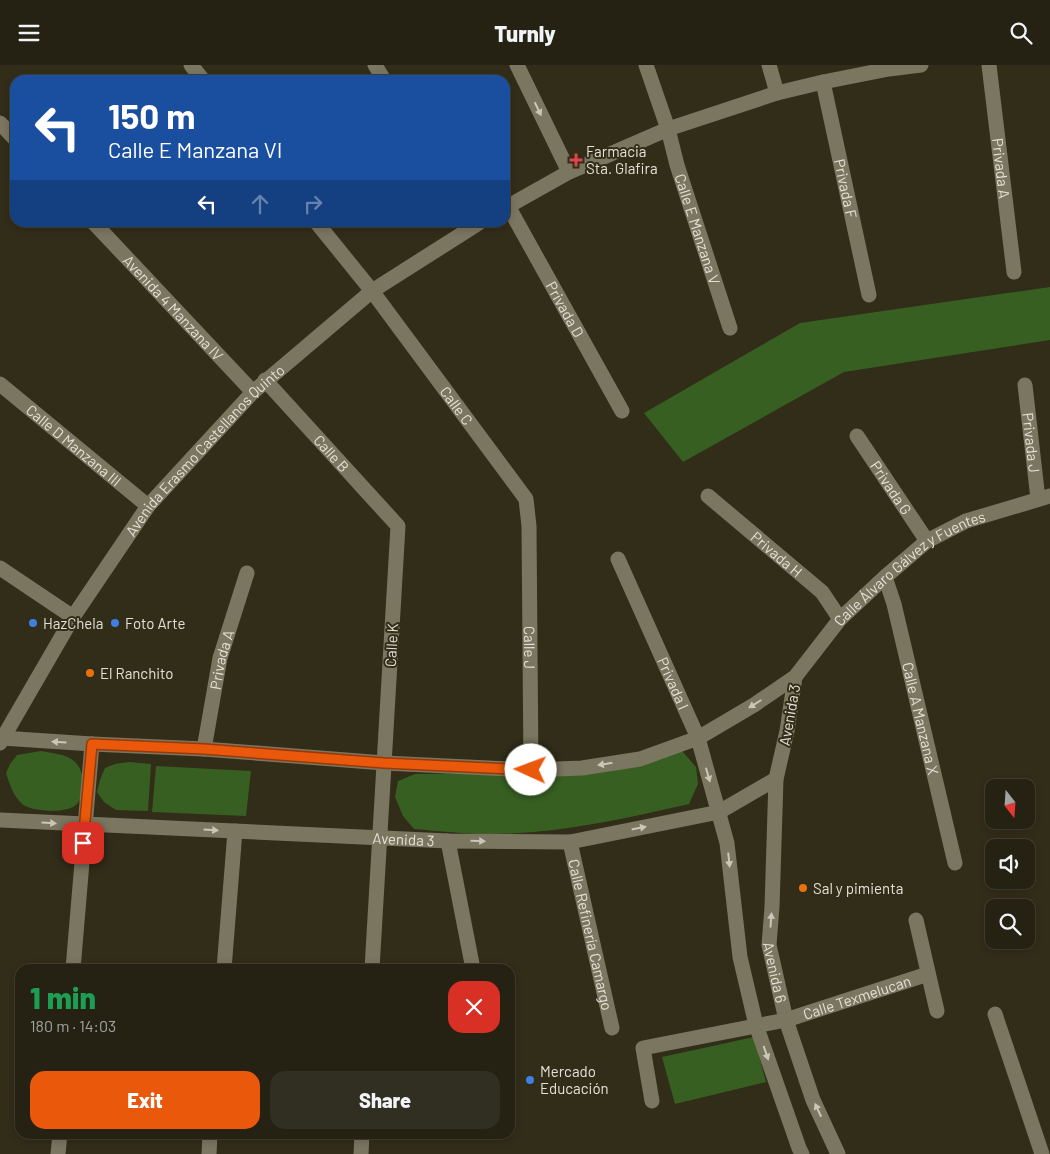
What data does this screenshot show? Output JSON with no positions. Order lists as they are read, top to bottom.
{
  "streets": {
    "street": [
      "Privada A",
      "Privada F",
      "Calle E Manzana V",
      "Avenida 4 Manzana IV",
      "Privada D",
      "Calle C",
      "Privada J",
      "Calle D Manzana III",
      "Avenida Erasmo Castellanos Quinto",
      "Calle B",
      "Privada G",
      "Privada H",
      "Calle Álvaro Gálvez y Fuentes",
      "Calle K",
      "Calle J",
      "Privada I",
      "Avenida 3",
      "Calle A Manzana X",
      "Calle Refinería Camargo",
      "Avenida 6",
      "Calle Texmelucan"
    ]
  },
  "crossings": [
    ["Privada A", "Avenida 3"],
    ["Avenida 4 Manzana IV", "Avenida Erasmo Castellanos Quinto"],
    ["Calle C", "Avenida Erasmo Castellanos Quinto"],
    ["Calle C", "Calle J"],
    ["Privada J", "Calle Álvaro Gálvez y Fuentes"],
    ["Calle D Manzana III", "Avenida Erasmo Castellanos Quinto"],
    ["Avenida Erasmo Castellanos Quinto", "Calle B"],
    ["Avenida Erasmo Castellanos Quinto", "Avenida 3"],
    ["Calle B", "Calle K"],
    ["Privada G", "Calle Álvaro Gálvez y Fuentes"],
    ["Privada H", "Calle Álvaro Gálvez y Fuentes"],
    ["Calle Álvaro Gálvez y Fuentes", "Avenida 3"],
    ["Calle Álvaro Gálvez y Fuentes", "Calle A Manzana X"],
    ["Calle K", "Avenida 3"],
    ["Calle J", "Avenida 3"],
    ["Privada I", "Avenida 3"],
    ["Privada I", "Avenida 6"],
    ["Avenida 3", "Calle Refinería Camargo"],
    ["Avenida 3", "Avenida 6"],
    ["Avenida 6", "Calle Texmelucan"]
  ],
  "places": {
    "health": ["Farmacia Sta. Glafira"],
    "other": [
      "HazChela",
      "Foto Arte",
      "El Ranchito",
      "Sal y pimienta",
      "Mercado Educación"
    ]
  },
  "north": "bottom",
  "page": {
    "header": "Turnly",
    "turn": ["150 m", "Calle E Manzana VI"],
    "heading": ["1 min", "180 m · 14:03"],
    "buttons": ["Exit", "Share"]
  }
}
